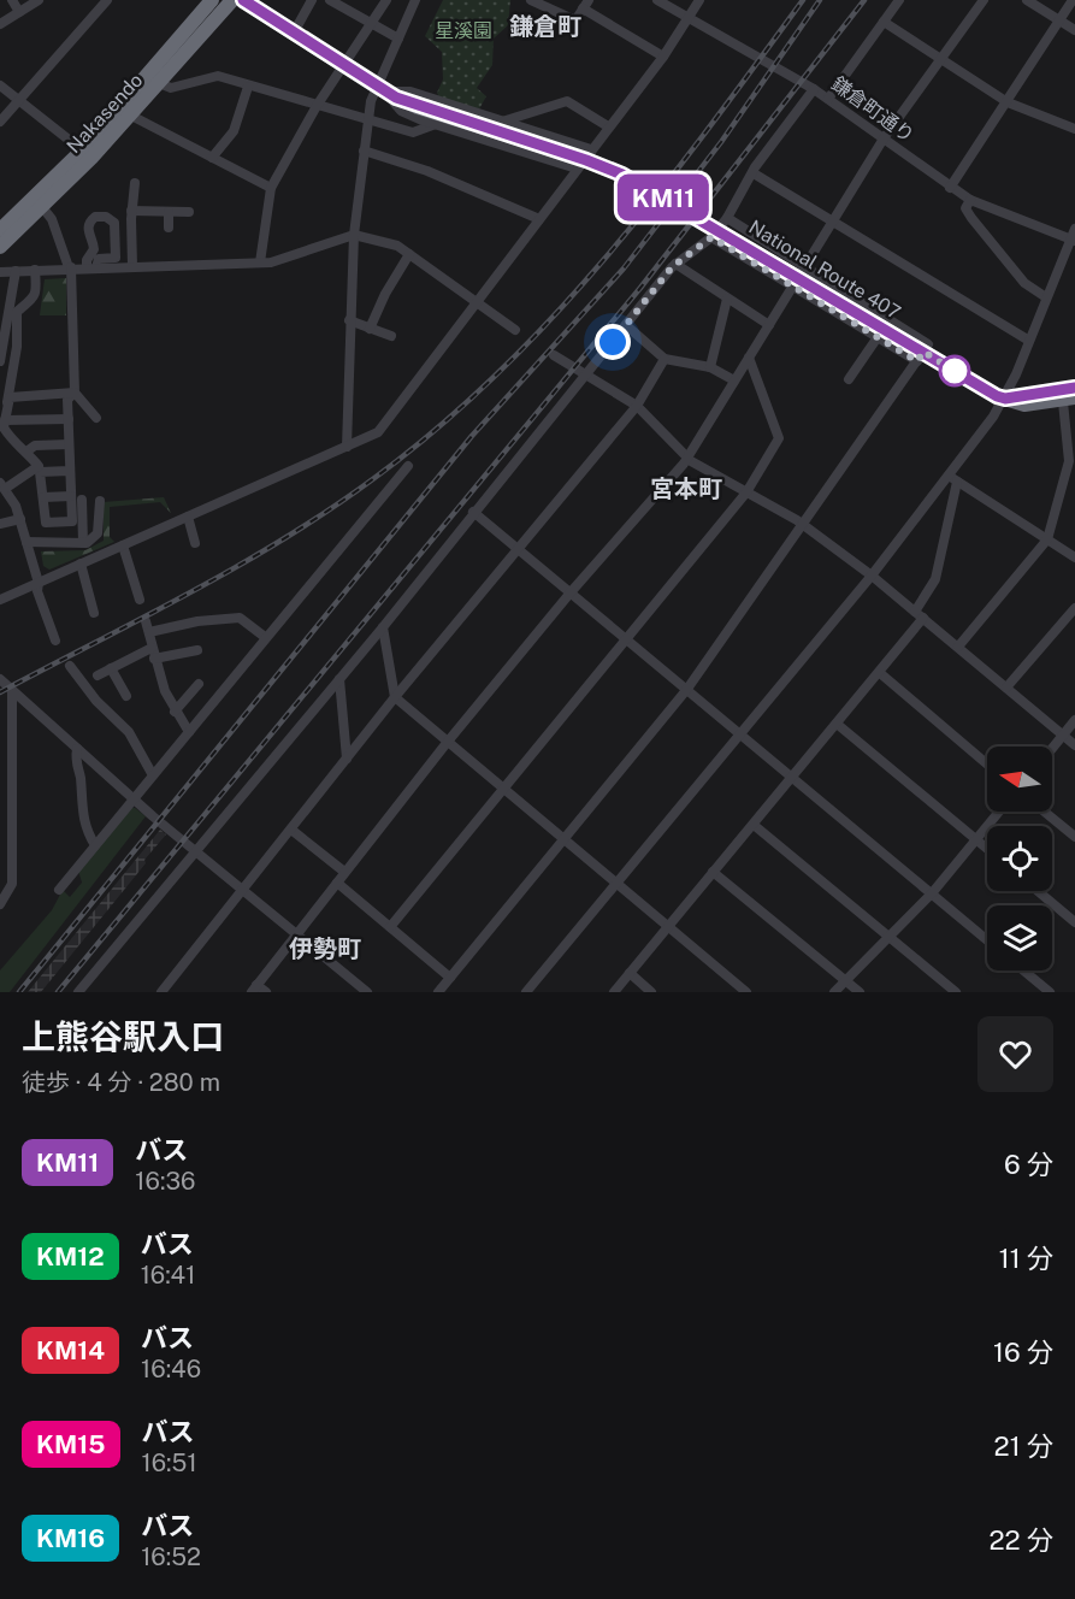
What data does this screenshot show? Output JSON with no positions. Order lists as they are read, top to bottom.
{
  "streets": {
    "highway": ["Nakasendo", "National Route 407"],
    "street": ["鎌倉町通り"]
  },
  "districts": ["鎌倉町", "宮本町", "伊勢町"],
  "parks": ["星溪園"],
  "lines": ["bus line KM11"],
  "north": "left",
  "page": {
    "on_map": "KM11",
    "heading": ["上熊谷駅入口", "徒歩 · 4 分 · 280 m"],
    "list": [
      {
        "mark": "KM11",
        "name": "バス",
        "note": "16:36",
        "value": "6 分"
      },
      {
        "mark": "KM12",
        "name": "バス",
        "note": "16:41",
        "value": "11 分"
      },
      {
        "mark": "KM14",
        "name": "バス",
        "note": "16:46",
        "value": "16 分"
      },
      {
        "mark": "KM15",
        "name": "バス",
        "note": "16:51",
        "value": "21 分"
      },
      {
        "mark": "KM16",
        "name": "バス",
        "note": "16:52",
        "value": "22 分"
      }
    ]
  }
}
